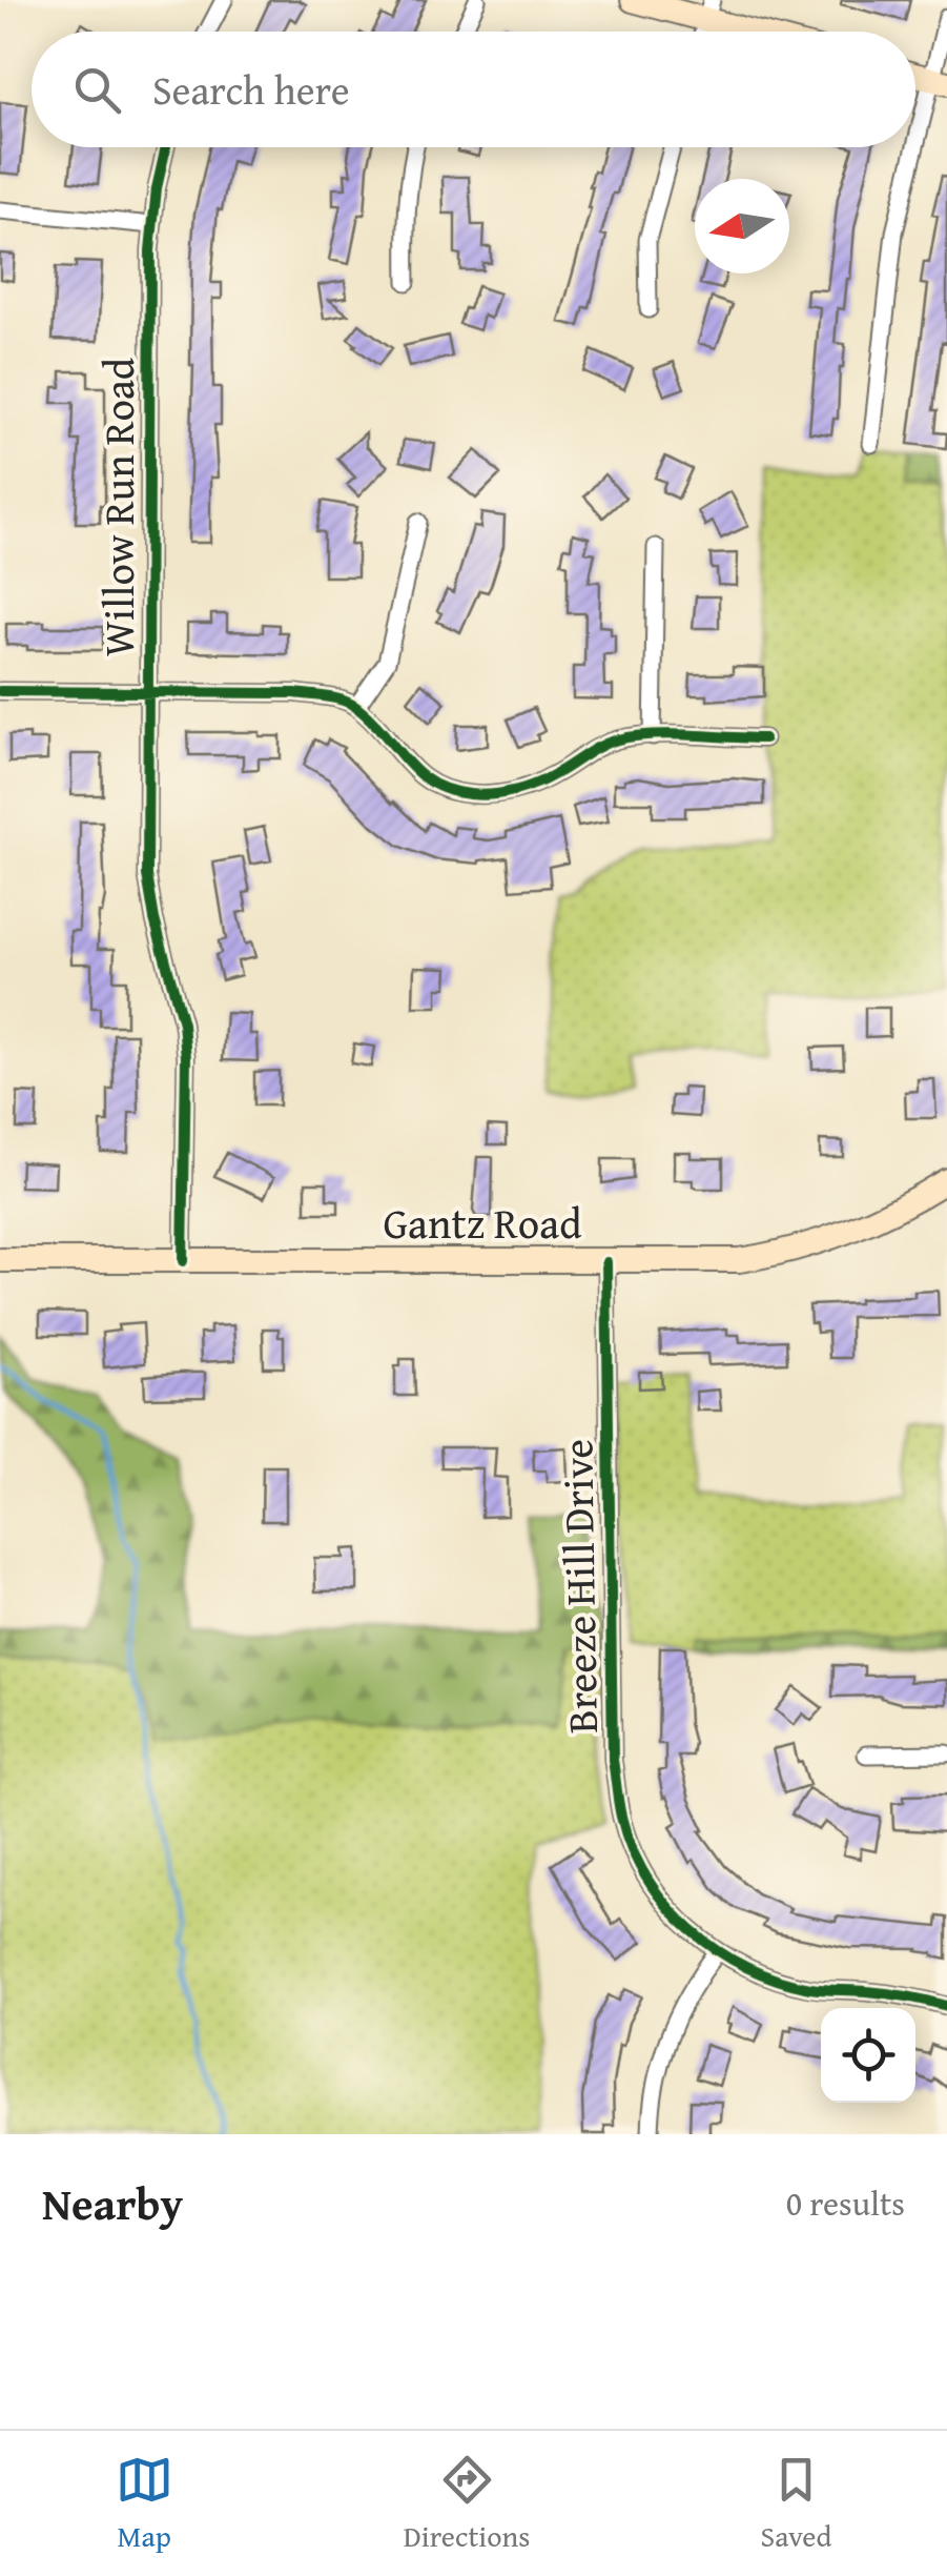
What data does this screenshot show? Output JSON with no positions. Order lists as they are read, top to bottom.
{
  "streets": {
    "main road": ["Gantz Road"],
    "street": ["Willow Run Road", "Breeze Hill Drive"]
  },
  "crossings": [
    ["Willow Run Road", "Gantz Road"],
    ["Gantz Road", "Breeze Hill Drive"]
  ],
  "north": "left",
  "page": {
    "search": "Search here",
    "heading": ["Nearby", "0 results"],
    "nav": ["Map", "Directions", "Saved"]
  }
}
